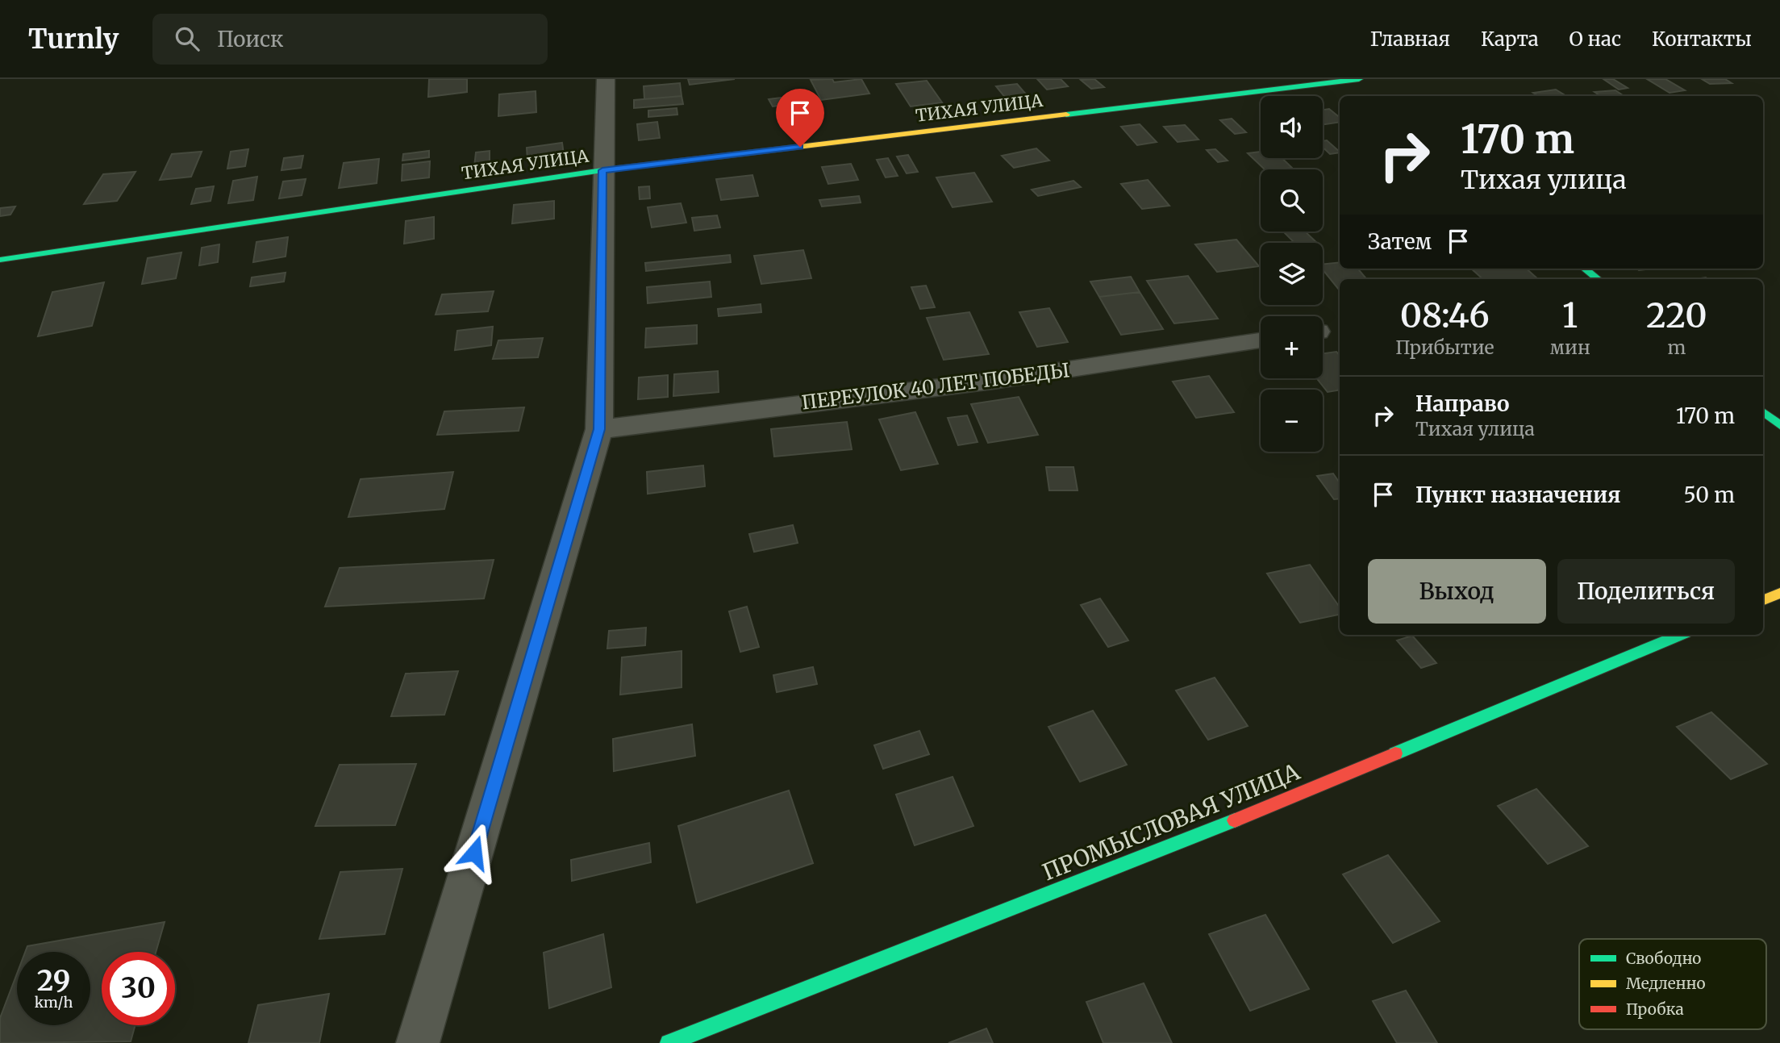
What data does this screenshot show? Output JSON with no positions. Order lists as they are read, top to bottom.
{
  "streets": {
    "street": ["ТИХАЯ УЛИЦА", "ПЕРЕУЛОК 40 ЛЕТ ПОБЕДЫ", "ПРОМЫСЛОВАЯ УЛИЦА"]
  },
  "legend": ["Свободно", "Медленно", "Пробка"],
  "page": {
    "header": "Turnly",
    "search": "Поиск",
    "nav": [
      "Главная",
      "Карта",
      "О нас",
      "Контакты"
    ],
    "map_buttons": ["+", "−"],
    "turn": ["170 m", "Тихая улица"],
    "then": "Затем",
    "eta": [
      "08:46",
      "Прибытие",
      "1",
      "мин",
      "220",
      "m"
    ],
    "list": [
      {
        "name": "Направо",
        "note": "Тихая улица",
        "value": "170 m"
      },
      {
        "name": "Пункт назначения",
        "value": "50 m"
      }
    ],
    "buttons": ["Выход", "Поделиться"],
    "speed": "29 km/h",
    "limit": "30"
  }
}
